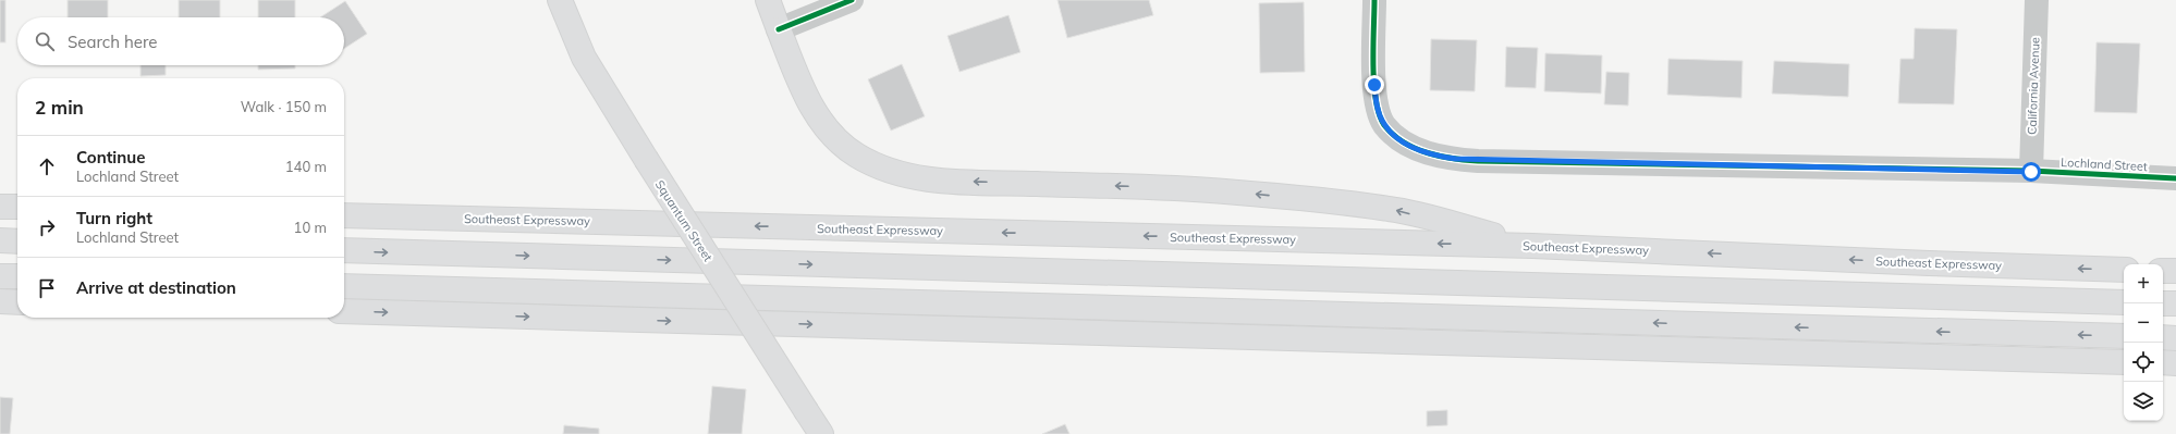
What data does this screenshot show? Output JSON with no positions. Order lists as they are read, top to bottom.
{
  "streets": {
    "main road": ["Southeast Expressway", "Squantum Street"],
    "street": ["California Avenue", "Lochland Street"]
  },
  "crossings": [
    ["California Avenue", "Lochland Street"]
  ],
  "page": {
    "search": "Search here",
    "heading": ["2 min", "Walk · 150 m"],
    "list": [
      ["Continue", "Lochland Street", "140 m"],
      ["Turn right", "Lochland Street", "10 m"],
      "Arrive at destination"
    ],
    "map_buttons": ["+", "−"]
  }
}
